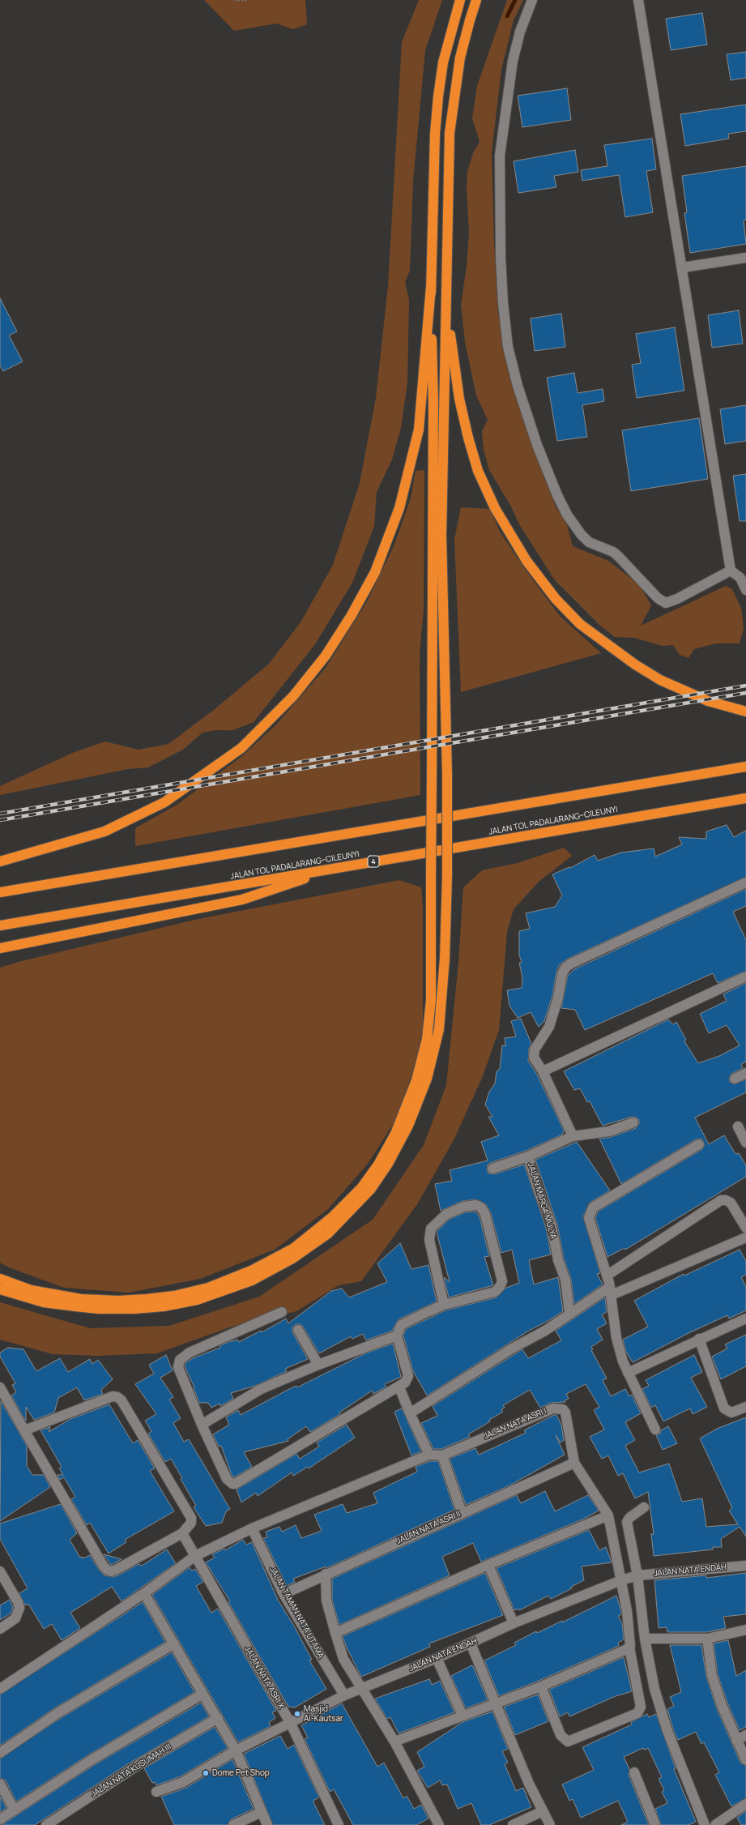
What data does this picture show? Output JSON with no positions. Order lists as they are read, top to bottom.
{
  "streets": {
    "highway": ["JALAN TOL PADALARANG–CILEUNYI", "4"],
    "street": [
      "JALAN MARGA MULYA",
      "JALAN NATA ASRI I",
      "JALAN NATA ASRI II",
      "JALAN NATA ENDAH",
      "JALAN TAMAN NATA UTAMA",
      "JALAN NATA ASRI X",
      "JALAN NATA KUSUMAH III"
    ]
  },
  "crossings": [
    ["JALAN NATA ASRI I", "JALAN NATA ASRI II"],
    ["JALAN NATA ASRI I", "JALAN NATA ENDAH"],
    ["JALAN NATA ASRI II", "JALAN TAMAN NATA UTAMA"],
    ["JALAN NATA ENDAH", "JALAN TAMAN NATA UTAMA"],
    ["JALAN NATA ENDAH", "JALAN NATA ASRI X"]
  ],
  "places": ["Masjid Al-Kautsar", "Dome Pet Shop"]
}
